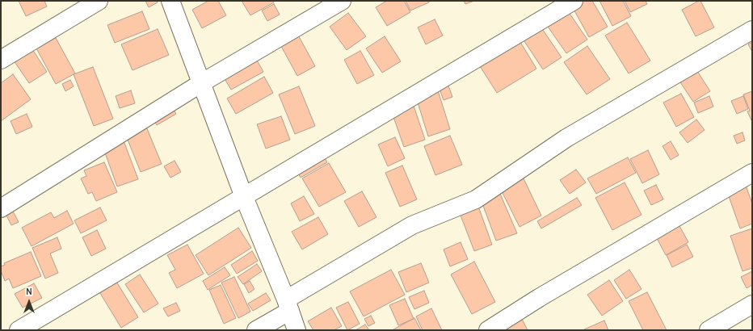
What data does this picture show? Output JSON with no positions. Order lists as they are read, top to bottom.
{
  "north": "top"
}
